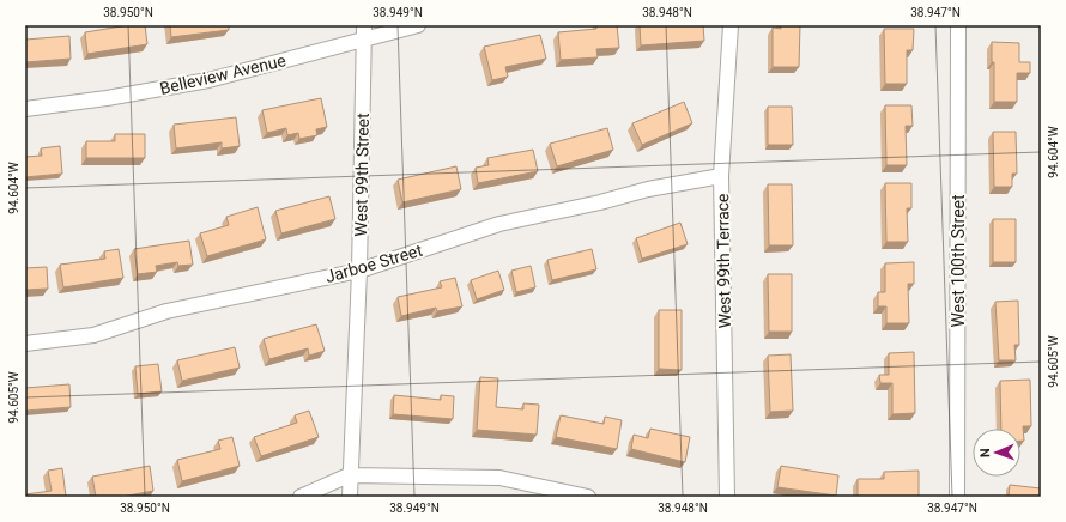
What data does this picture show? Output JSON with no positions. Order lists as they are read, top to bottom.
{
  "streets": {
    "street": [
      "Belleview Avenue",
      "West 99th Street",
      "West 99th Terrace",
      "West 100th Street",
      "Jarboe Street"
    ]
  },
  "crossings": [
    ["Belleview Avenue", "West 99th Street"],
    ["West 99th Street", "Jarboe Street"],
    ["West 99th Terrace", "Jarboe Street"]
  ],
  "north": "left",
  "coordinates": [
    "38.950°N",
    "38.949°N",
    "38.948°N",
    "38.947°N",
    "94.604°W",
    "94.605°W"
  ]
}
